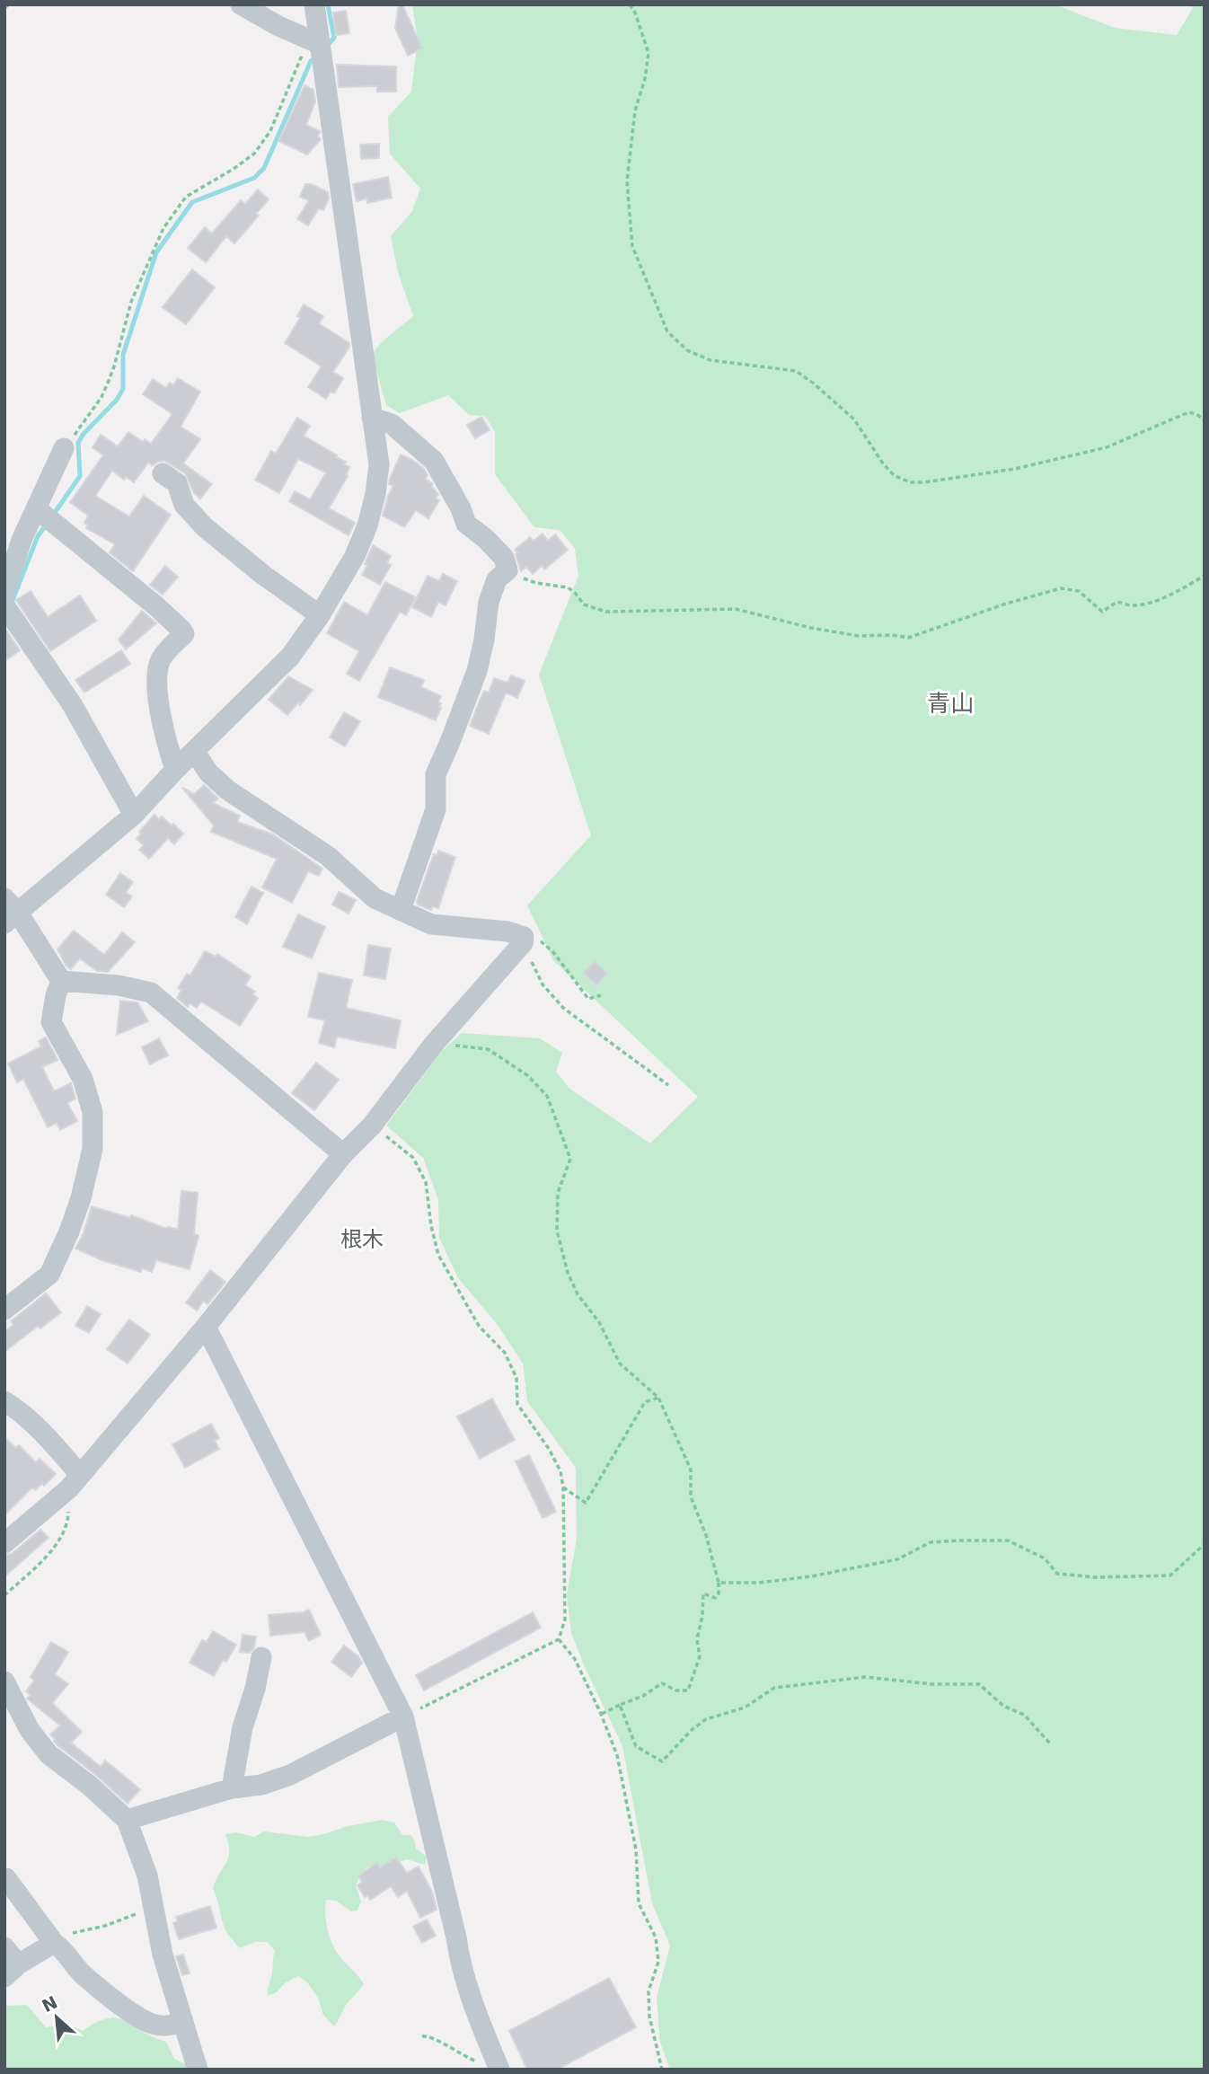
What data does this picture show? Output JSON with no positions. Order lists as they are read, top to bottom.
{
  "districts": ["青山", "根木"],
  "north": "top left"
}
